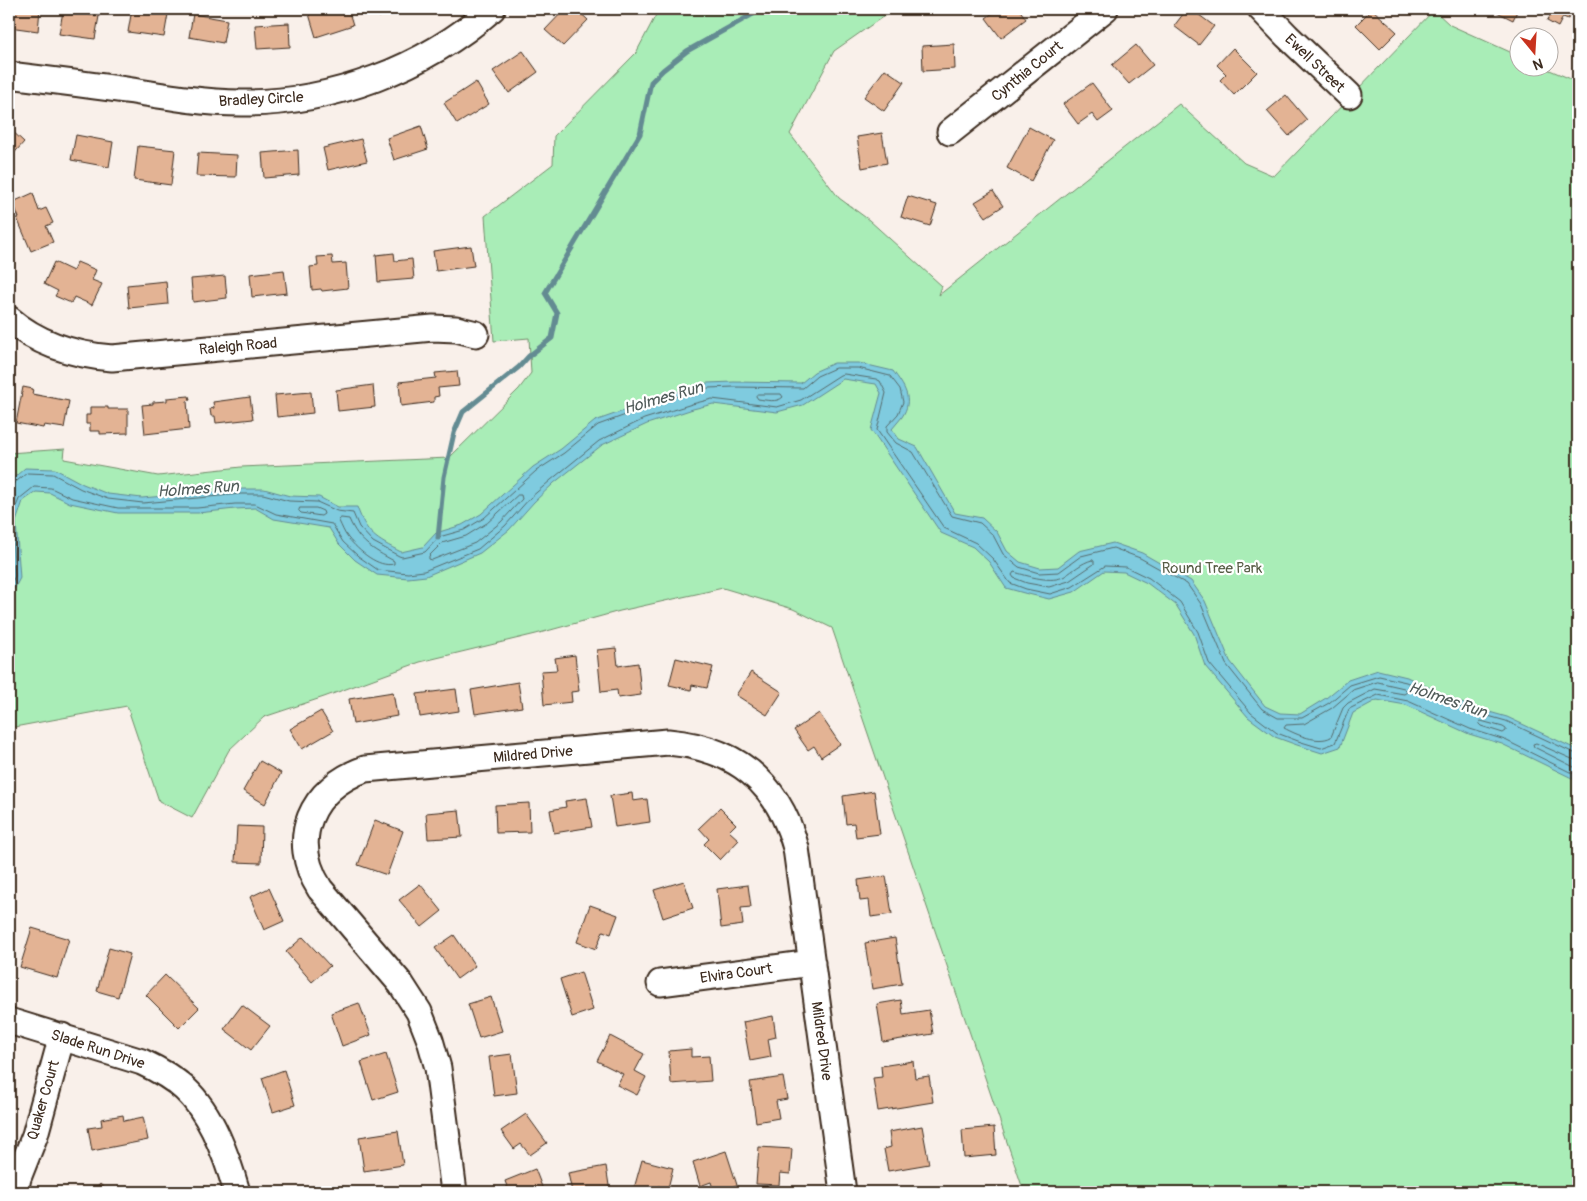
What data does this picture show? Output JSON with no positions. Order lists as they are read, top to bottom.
{
  "streets": {
    "street": [
      "Ewell Street",
      "Cynthia Court",
      "Bradley Circle",
      "Raleigh Road",
      "Mildred Drive",
      "Elvira Court",
      "Slade Run Drive",
      "Quaker Court"
    ]
  },
  "crossings": [
    ["Mildred Drive", "Elvira Court"],
    ["Slade Run Drive", "Quaker Court"]
  ],
  "water": ["Holmes Run"],
  "parks": ["Round Tree Park"],
  "north": "bottom"
}
